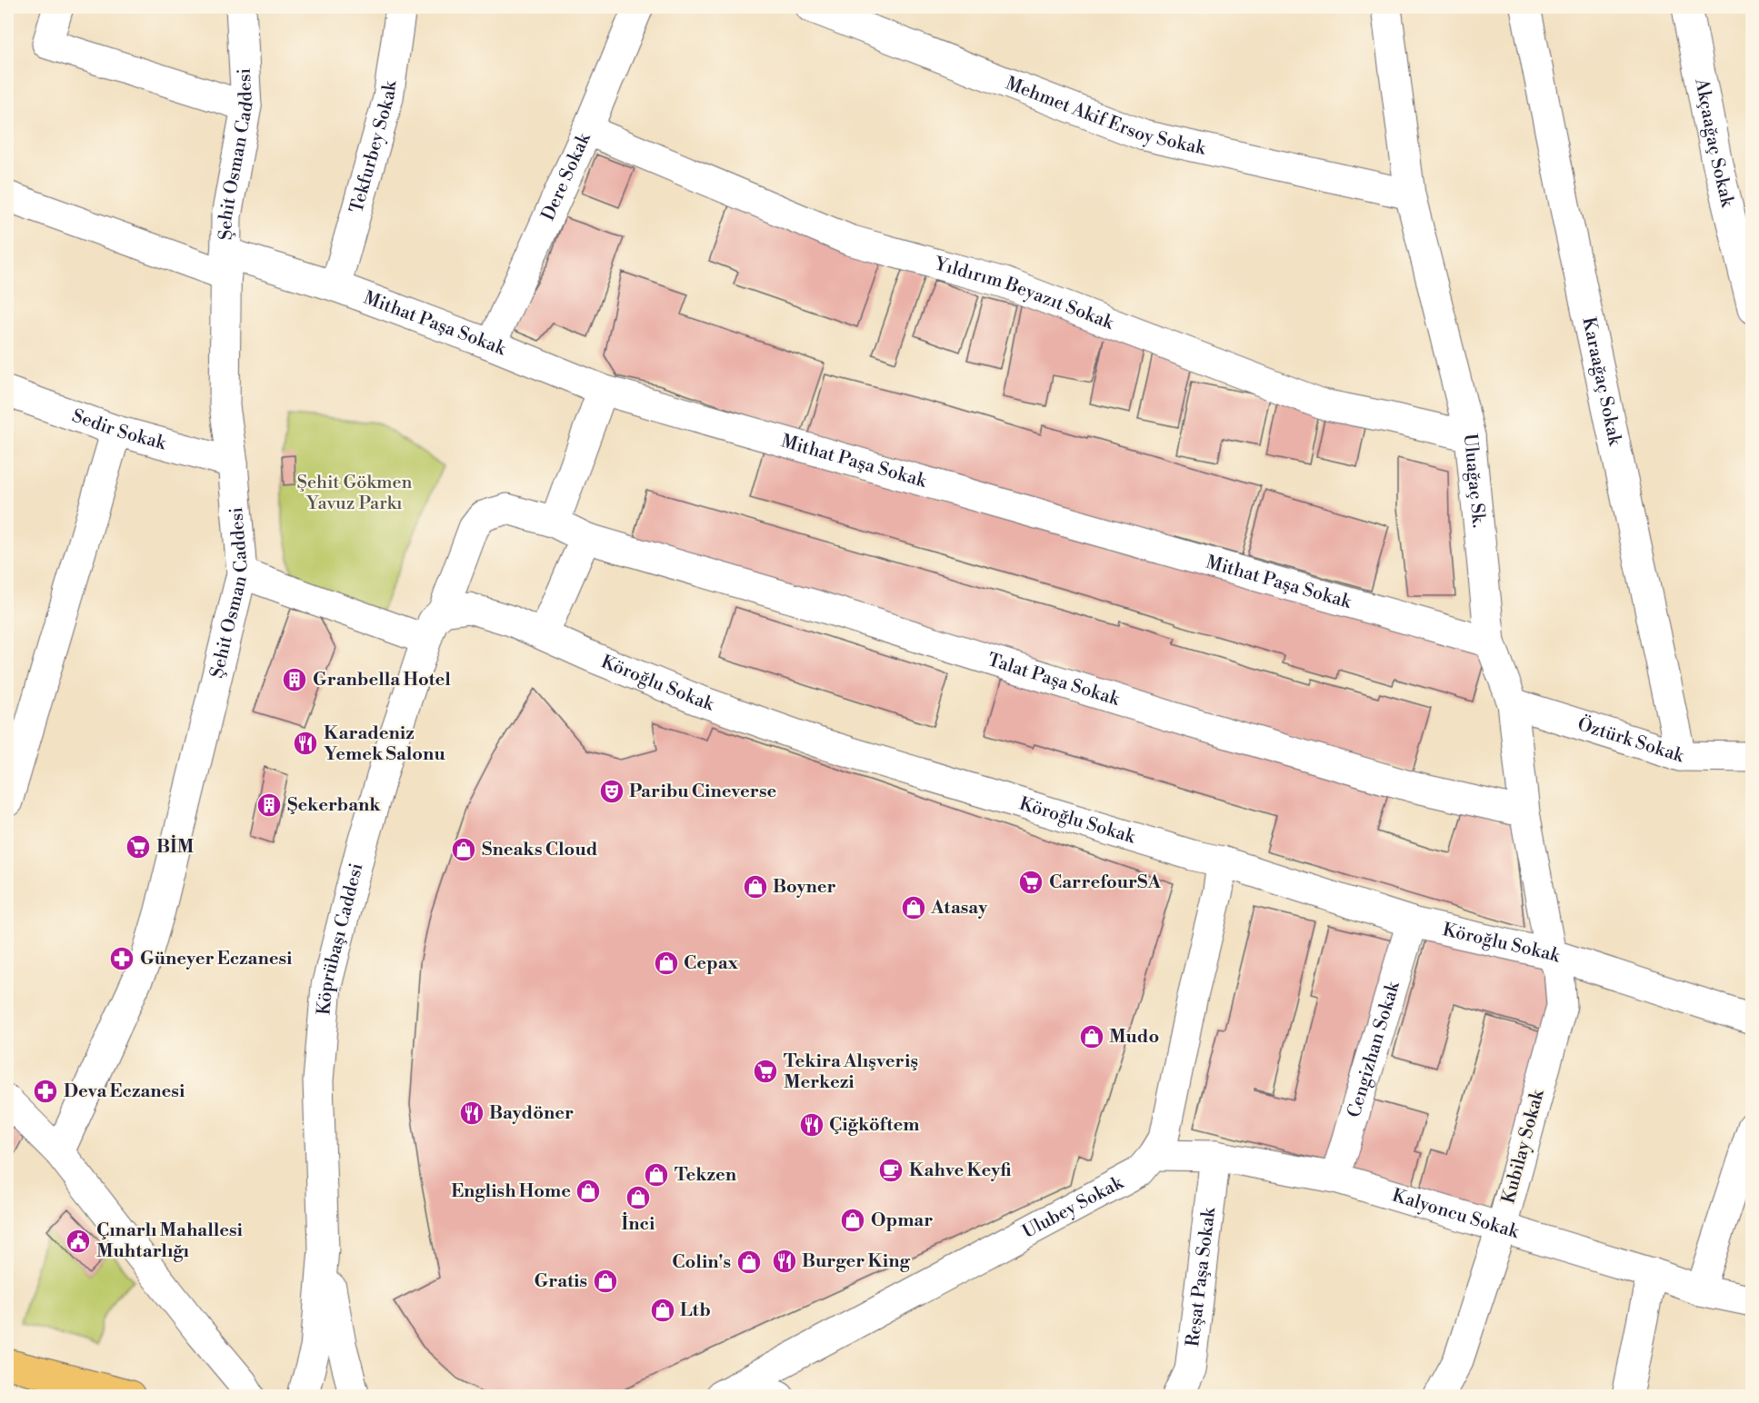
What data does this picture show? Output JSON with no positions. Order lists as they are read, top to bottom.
{
  "streets": {
    "street": [
      "Mehmet Akif Ersoy Sokak",
      "Akçaağaç Sokak",
      "Tekfurbey Sokak",
      "Şehit Osman Caddesi",
      "Dere Sokak",
      "Yıldırım Beyazıt Sokak",
      "Mithat Paşa Sokak",
      "Karaağaç Sokak",
      "Sedir Sokak",
      "Uluağaç Sk.",
      "Talat Paşa Sokak",
      "Köroğlu Sokak",
      "Öztürk Sokak",
      "Köprübaşı Caddesi",
      "Cengizhan Sokak",
      "Kubilay Sokak",
      "Ulubey Sokak",
      "Kalyoncu Sokak",
      "Reşat Paşa Sokak"
    ]
  },
  "crossings": [
    ["Mehmet Akif Ersoy Sokak", "Uluağaç Sk."],
    ["Tekfurbey Sokak", "Mithat Paşa Sokak"],
    ["Şehit Osman Caddesi", "Mithat Paşa Sokak"],
    ["Şehit Osman Caddesi", "Sedir Sokak"],
    ["Dere Sokak", "Yıldırım Beyazıt Sokak"],
    ["Dere Sokak", "Mithat Paşa Sokak"],
    ["Yıldırım Beyazıt Sokak", "Uluağaç Sk."],
    ["Mithat Paşa Sokak", "Uluağaç Sk."],
    ["Karaağaç Sokak", "Öztürk Sokak"],
    ["Uluağaç Sk.", "Talat Paşa Sokak"],
    ["Uluağaç Sk.", "Köroğlu Sokak"],
    ["Uluağaç Sk.", "Öztürk Sokak"],
    ["Uluağaç Sk.", "Kubilay Sokak"],
    ["Talat Paşa Sokak", "Köroğlu Sokak"],
    ["Köroğlu Sokak", "Cengizhan Sokak"],
    ["Köroğlu Sokak", "Kubilay Sokak"],
    ["Köroğlu Sokak", "Ulubey Sokak"],
    ["Cengizhan Sokak", "Kalyoncu Sokak"],
    ["Kubilay Sokak", "Kalyoncu Sokak"],
    ["Ulubey Sokak", "Kalyoncu Sokak"],
    ["Kalyoncu Sokak", "Reşat Paşa Sokak"]
  ],
  "parks": ["Şehit Gökmen Yavuz Parkı"],
  "places": {
    "building": ["Granbella Hotel", "Şekerbank"],
    "restaurant": [
      "Karadeniz Yemek Salonu",
      "Baydöner",
      "Çiğköftem",
      "Burger King"
    ],
    "theatre": ["Paribu Cineverse"],
    "supermarket": ["BİM", "CarrefourSA", "Tekira Alışveriş Merkezi"],
    "shop": [
      "Sneaks Cloud",
      "Boyner",
      "Atasay",
      "Cepax",
      "Mudo",
      "Tekzen",
      "English Home",
      "İnci",
      "Opmar",
      "Colin's",
      "Gratis",
      "Ltb"
    ],
    "pharmacy": ["Güneyer Eczanesi", "Deva Eczanesi"],
    "cafe": ["Kahve Keyfi"],
    "public building": ["Çınarlı Mahallesi Muhtarlığı"]
  }
}
